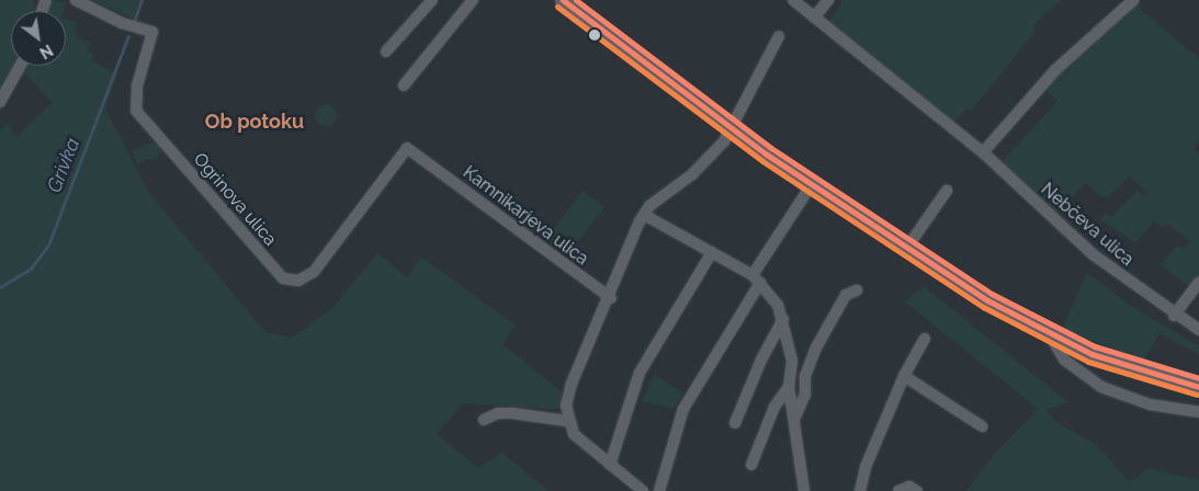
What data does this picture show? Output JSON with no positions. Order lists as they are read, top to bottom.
{
  "streets": {
    "street": ["Ogrinova ulica", "Kamnikarjeva ulica", "Nebčeva ulica"]
  },
  "crossings": [
    ["Ogrinova ulica", "Kamnikarjeva ulica"]
  ],
  "districts": ["Ob potoku"],
  "water": ["Grivka"],
  "north": "bottom right"
}
